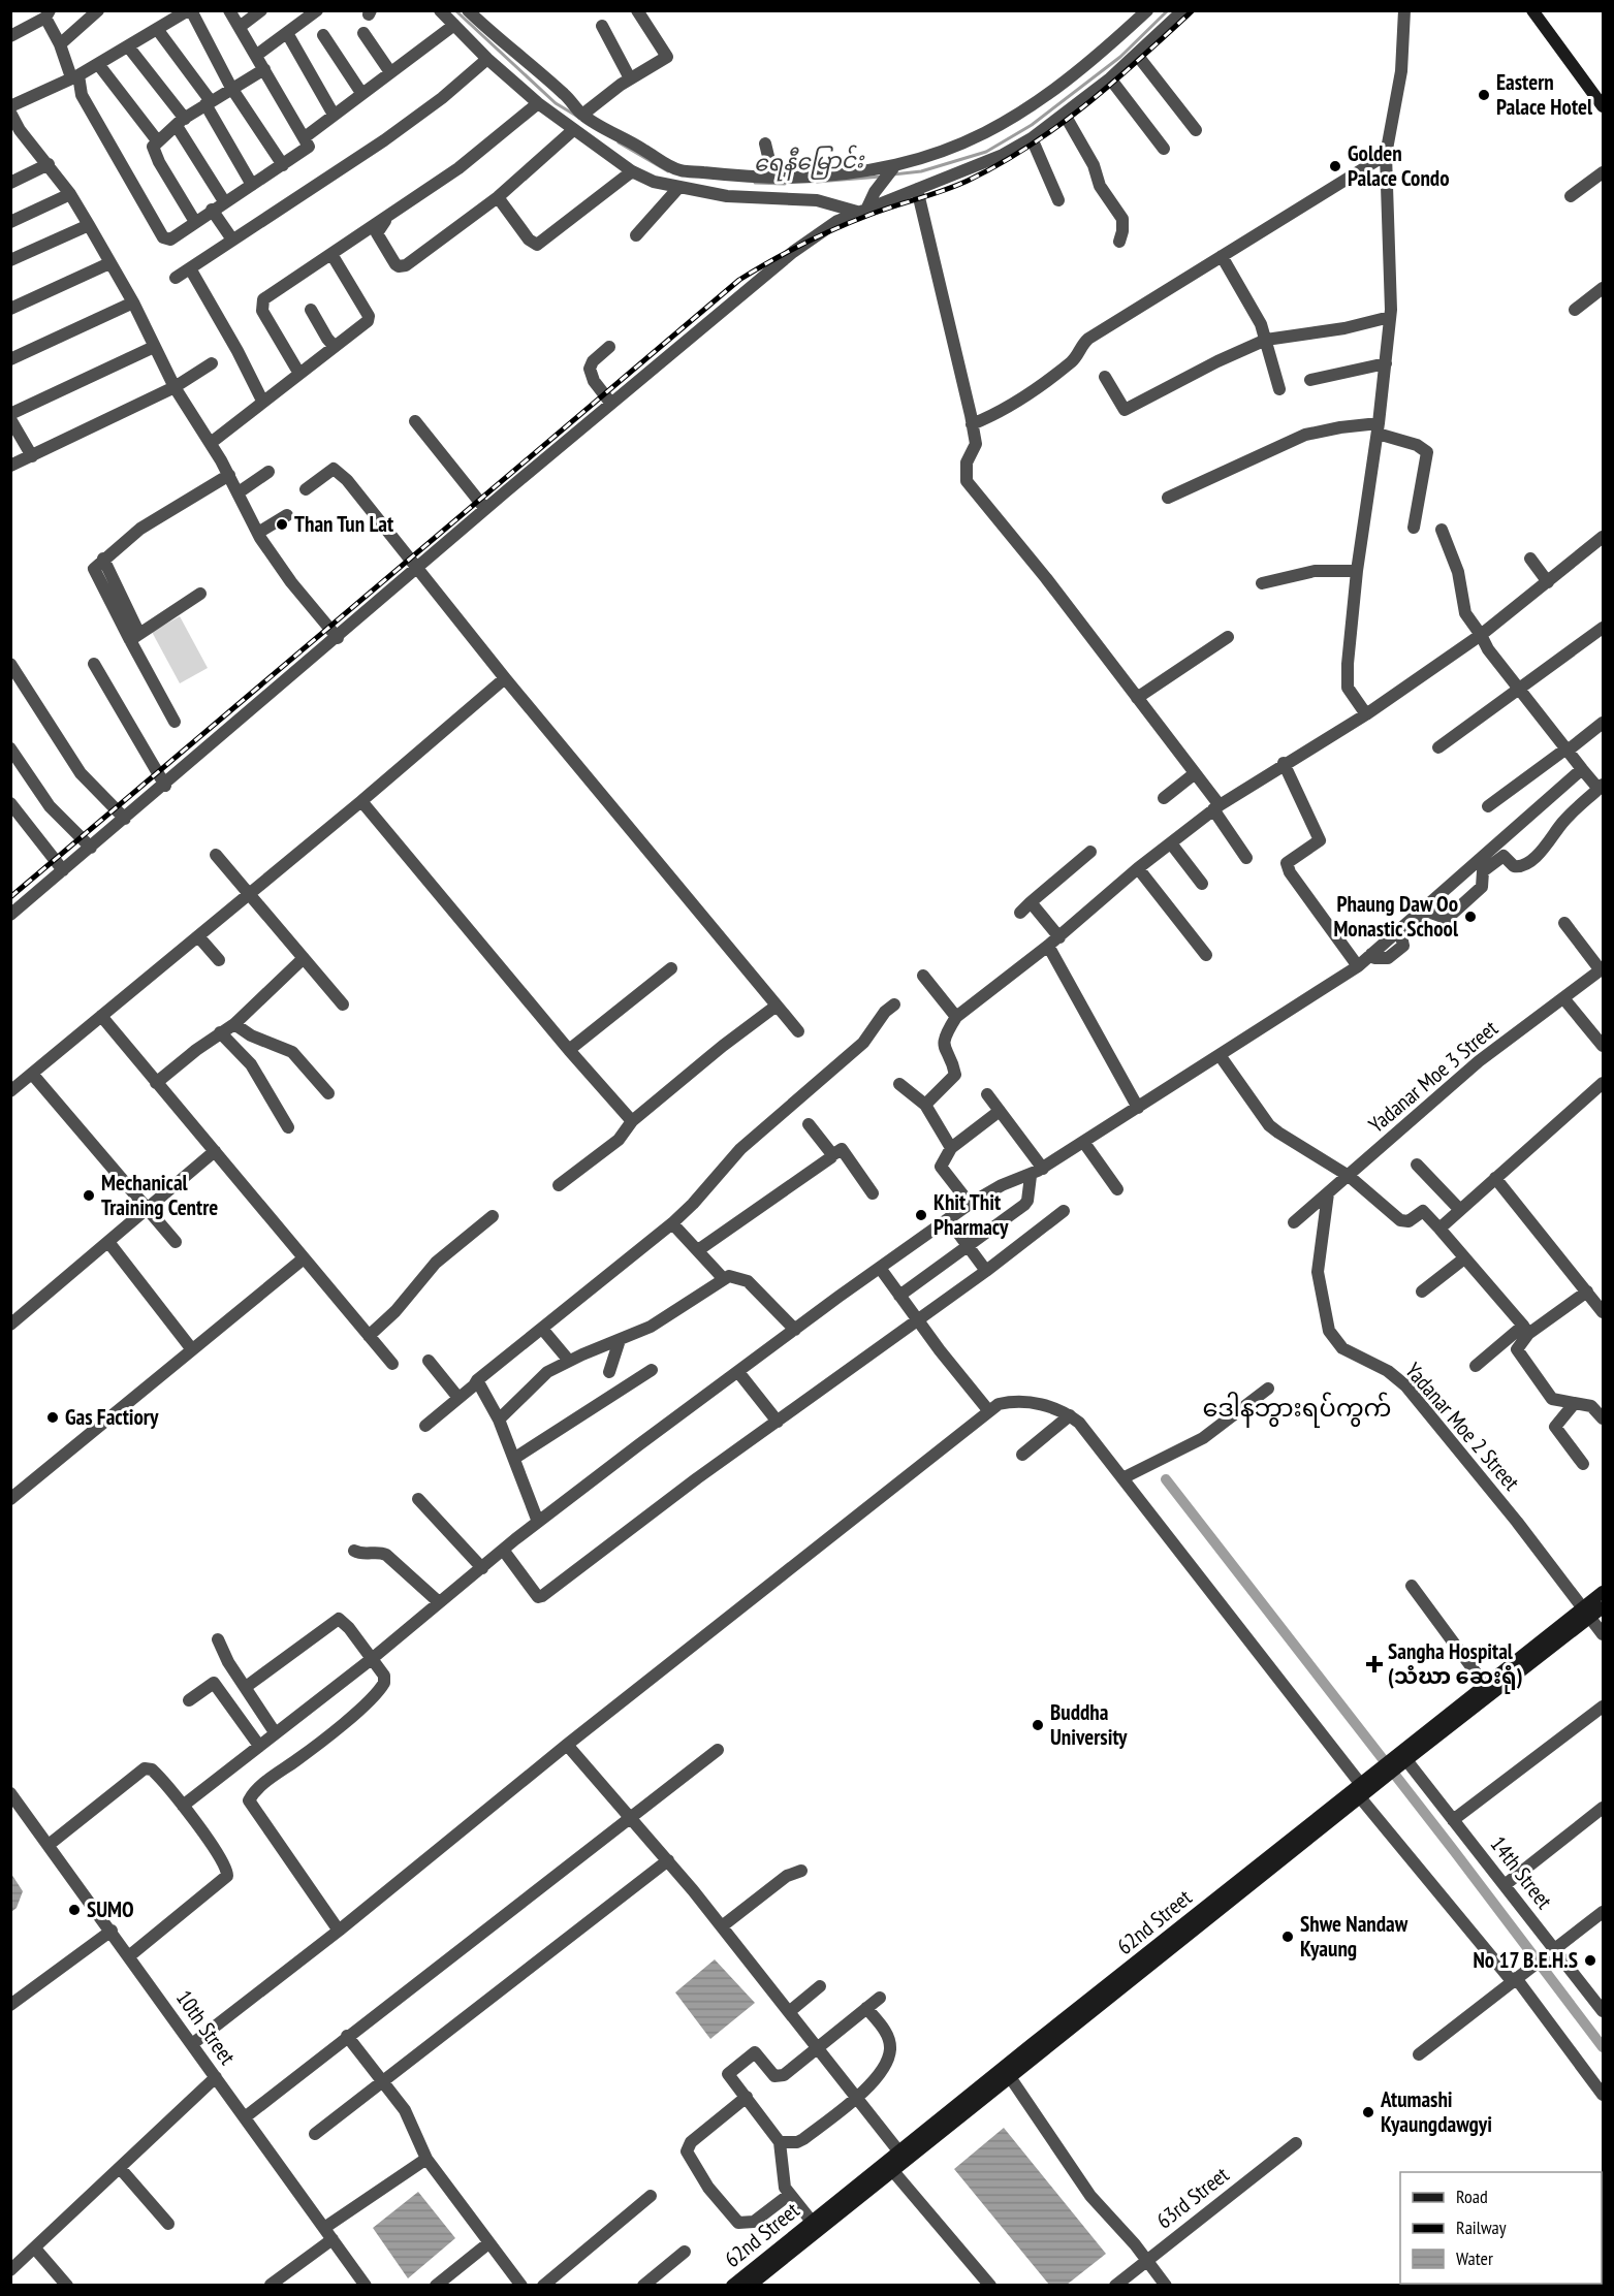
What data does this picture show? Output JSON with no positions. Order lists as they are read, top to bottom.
{
  "streets": {
    "main road": ["62nd Street"],
    "street": [
      "Yadanar Moe 3 Street",
      "Yadanar Moe 2 Street",
      "14th Street",
      "10th Street",
      "63rd Street"
    ]
  },
  "crossings": [
    ["Yadanar Moe 3 Street", "Yadanar Moe 2 Street"],
    ["Yadanar Moe 2 Street", "62nd Street"],
    ["14th Street", "62nd Street"]
  ],
  "districts": ["ဒေါနဘွားရပ်ကွက်"],
  "water": ["ရေနီမြောင်း"],
  "places": {
    "other": [
      "Eastern Palace Hotel",
      "Golden Palace Condo",
      "Than Tun Lat",
      "Phaung Daw Oo Monastic School",
      "Mechanical Training Centre",
      "Khit Thit Pharmacy",
      "Gas Factiory",
      "Buddha University",
      "SUMO",
      "Shwe Nandaw Kyaung",
      "No 17 B.E.H.S",
      "Atumashi Kyaungdawgyi"
    ],
    "health": ["Sangha Hospital (သံဃာ ဆေးရုံ)"]
  },
  "legend": ["Road", "Railway", "Water"]
}
